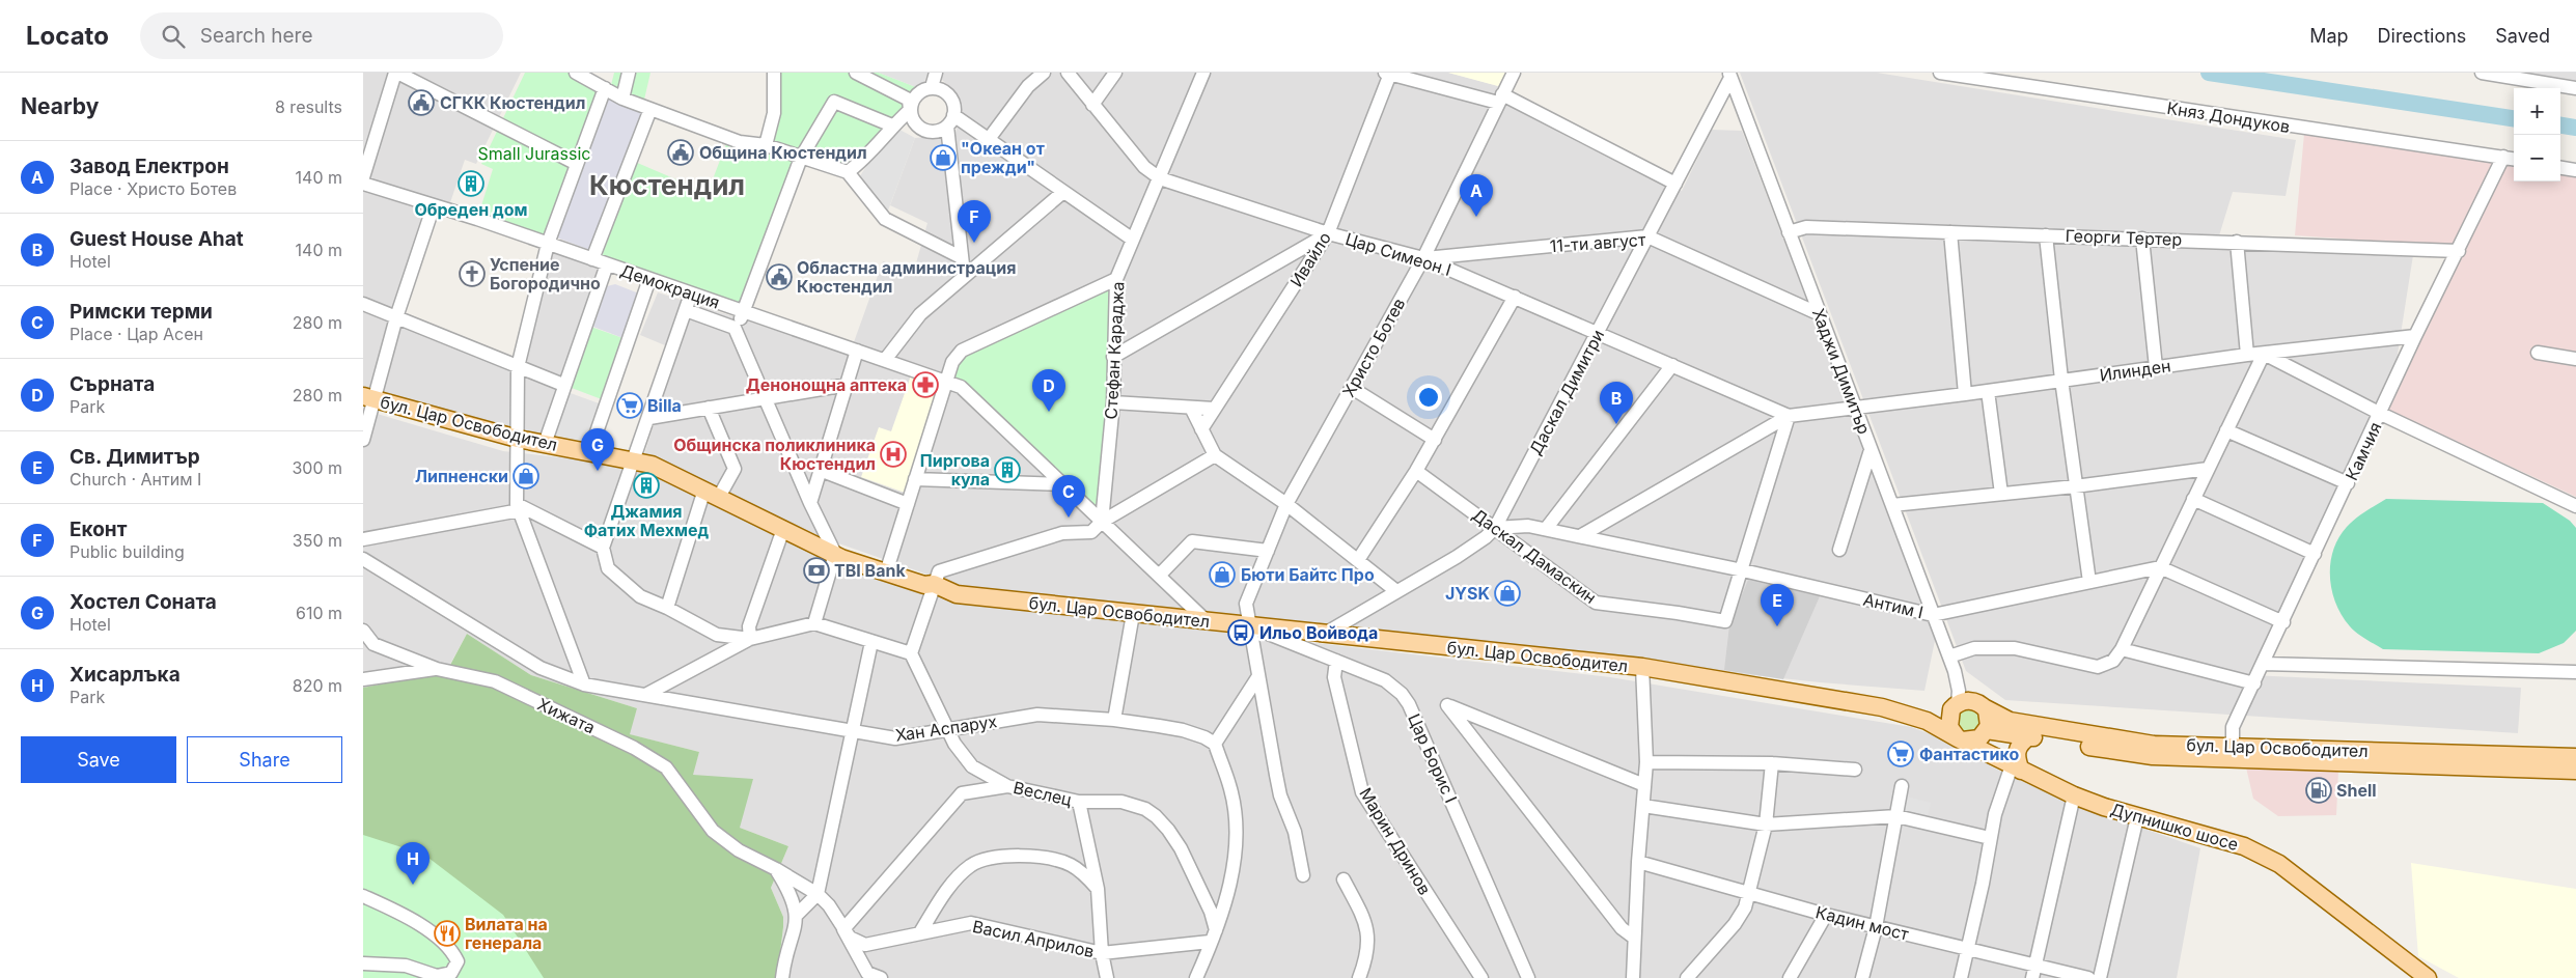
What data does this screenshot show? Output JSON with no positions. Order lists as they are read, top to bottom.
{
  "streets": {
    "main road": ["бул. Цар Освободител", "Дупнишко шосе"],
    "street": [
      "Княз Дондуков",
      "Георги Тертер",
      "11-ти август",
      "Цар Симеон I",
      "Ивайло",
      "Демокрация",
      "Христо Ботев",
      "Стефан Караджа",
      "Илинден",
      "Хаджи Димитър",
      "Даскал Димитри",
      "Камчия",
      "Даскал Дамаскин",
      "Антим I",
      "Хижата",
      "Хан Аспарух",
      "Цар Борис I",
      "Веслец",
      "Марин Дринов",
      "Кадин мост",
      "Васил Априлов"
    ]
  },
  "crossings": [
    ["Княз Дондуков", "Камчия"],
    ["Георги Тертер", "Хаджи Димитър"],
    ["Георги Тертер", "Камчия"],
    ["11-ти август", "Цар Симеон I"],
    ["11-ти август", "Христо Ботев"],
    ["11-ти август", "Хаджи Димитър"],
    ["11-ти август", "Даскал Димитри"],
    ["Цар Симеон I", "Ивайло"],
    ["Цар Симеон I", "Христо Ботев"],
    ["Цар Симеон I", "Стефан Караджа"],
    ["Цар Симеон I", "Илинден"],
    ["Цар Симеон I", "Даскал Димитри"],
    ["Демокрация", "Стефан Караджа"],
    ["Демокрация", "бул. Цар Освободител"],
    ["Христо Ботев", "бул. Цар Освободител"],
    ["Христо Ботев", "Цар Борис I"],
    ["Илинден", "Хаджи Димитър"],
    ["Илинден", "Камчия"],
    ["Хаджи Димитър", "Даскал Димитри"],
    ["Хаджи Димитър", "Антим I"],
    ["Даскал Димитри", "бул. Цар Освободител"],
    ["Даскал Димитри", "Даскал Дамаскин"],
    ["Даскал Димитри", "Антим I"],
    ["бул. Цар Освободител", "Камчия"],
    ["бул. Цар Освободител", "Цар Борис I"],
    ["бул. Цар Освободител", "Дупнишко шосе"],
    ["Даскал Дамаскин", "Антим I"],
    ["Хижата", "Васил Априлов"],
    ["Хан Аспарух", "Веслец"],
    ["Цар Борис I", "Марин Дринов"],
    ["Веслец", "Васил Априлов"]
  ],
  "districts": ["Кюстендил"],
  "parks": ["Small Jurassic"],
  "places": {
    "public building": ["СГКК Кюстендил", "Община Кюстендил", "Областна администрация Кюстендил"],
    "shop": [
      "\"Океан от прежди\"",
      "Липненски",
      "Бюти Байтс Про",
      "JYSK"
    ],
    "building": ["Обреден дом", "Пиргова кула", "Джамия Фатих Мехмед"],
    "church": ["Успение Богородично"],
    "pharmacy": ["Денонощна аптека"],
    "supermarket": ["Billa", "Фантастико"],
    "hospital": ["Общинска поликлиника Кюстендил"],
    "bank": ["TBI Bank"],
    "bus stop": ["Ильо Войвода"],
    "fuel station": ["Shell"],
    "restaurant": ["Вилата на генерала"]
  },
  "page": {
    "header": "Locato",
    "search": "Search here",
    "nav": ["Map", "Directions", "Saved"],
    "heading": ["Nearby", "8 results"],
    "map_buttons": ["+", "−"],
    "list": [
      {
        "mark": "A",
        "name": "Завод Електрон",
        "note": "Place · Христо Ботев",
        "value": "140 m"
      },
      {
        "mark": "B",
        "name": "Guest House Ahat",
        "note": "Hotel",
        "value": "140 m"
      },
      {
        "mark": "C",
        "name": "Римски терми",
        "note": "Place · Цар Асен",
        "value": "280 m"
      },
      {
        "mark": "D",
        "name": "Сърната",
        "note": "Park",
        "value": "280 m"
      },
      {
        "mark": "E",
        "name": "Св. Димитър",
        "note": "Church · Антим I",
        "value": "300 m"
      },
      {
        "mark": "F",
        "name": "Еконт",
        "note": "Public building",
        "value": "350 m"
      },
      {
        "mark": "G",
        "name": "Хостел Соната",
        "note": "Hotel",
        "value": "610 m"
      },
      {
        "mark": "H",
        "name": "Хисарлъка",
        "note": "Park",
        "value": "820 m"
      }
    ],
    "pins": [
      "A",
      "F",
      "D",
      "B",
      "G",
      "C",
      "E",
      "H"
    ],
    "buttons": ["Save", "Share"]
  }
}
